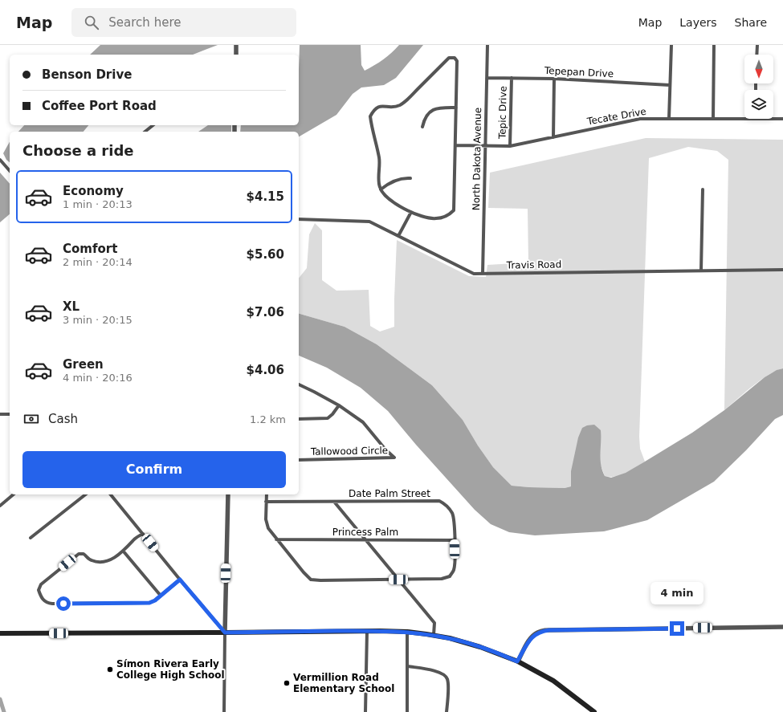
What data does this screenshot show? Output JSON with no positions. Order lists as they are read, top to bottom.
{
  "streets": {
    "street": [
      "Tepepan Drive",
      "Tepic Drive",
      "Tecate Drive",
      "North Dakota Avenue",
      "Travis Road",
      "Tallowood Circle",
      "Date Palm Street",
      "Princess Palm"
    ]
  },
  "crossings": [
    ["Tepepan Drive", "Tepic Drive"],
    ["Tepepan Drive", "North Dakota Avenue"],
    ["Tepic Drive", "Tecate Drive"],
    ["Tecate Drive", "North Dakota Avenue"],
    ["North Dakota Avenue", "Travis Road"],
    ["Date Palm Street", "Princess Palm"]
  ],
  "places": ["Símon Rivera Early College High School", "Vermillion Road Elementary School"],
  "north": "bottom",
  "page": {
    "header": "Map",
    "search": "Search here",
    "nav": ["Map", "Layers", "Share"],
    "banner": ["Benson Drive", "Coffee Port Road"],
    "heading": "Choose a ride",
    "list": [
      {
        "name": "Economy",
        "note": "1 min · 20:13",
        "value": "$4.15"
      },
      {
        "name": "Comfort",
        "note": "2 min · 20:14",
        "value": "$5.60"
      },
      {
        "name": "XL",
        "note": "3 min · 20:15",
        "value": "$7.06"
      },
      {
        "name": "Green",
        "note": "4 min · 20:16",
        "value": "$4.06"
      }
    ],
    "pay": ["Cash", "1.2 km"],
    "buttons": "Confirm",
    "bubble": "4 min"
  }
}
